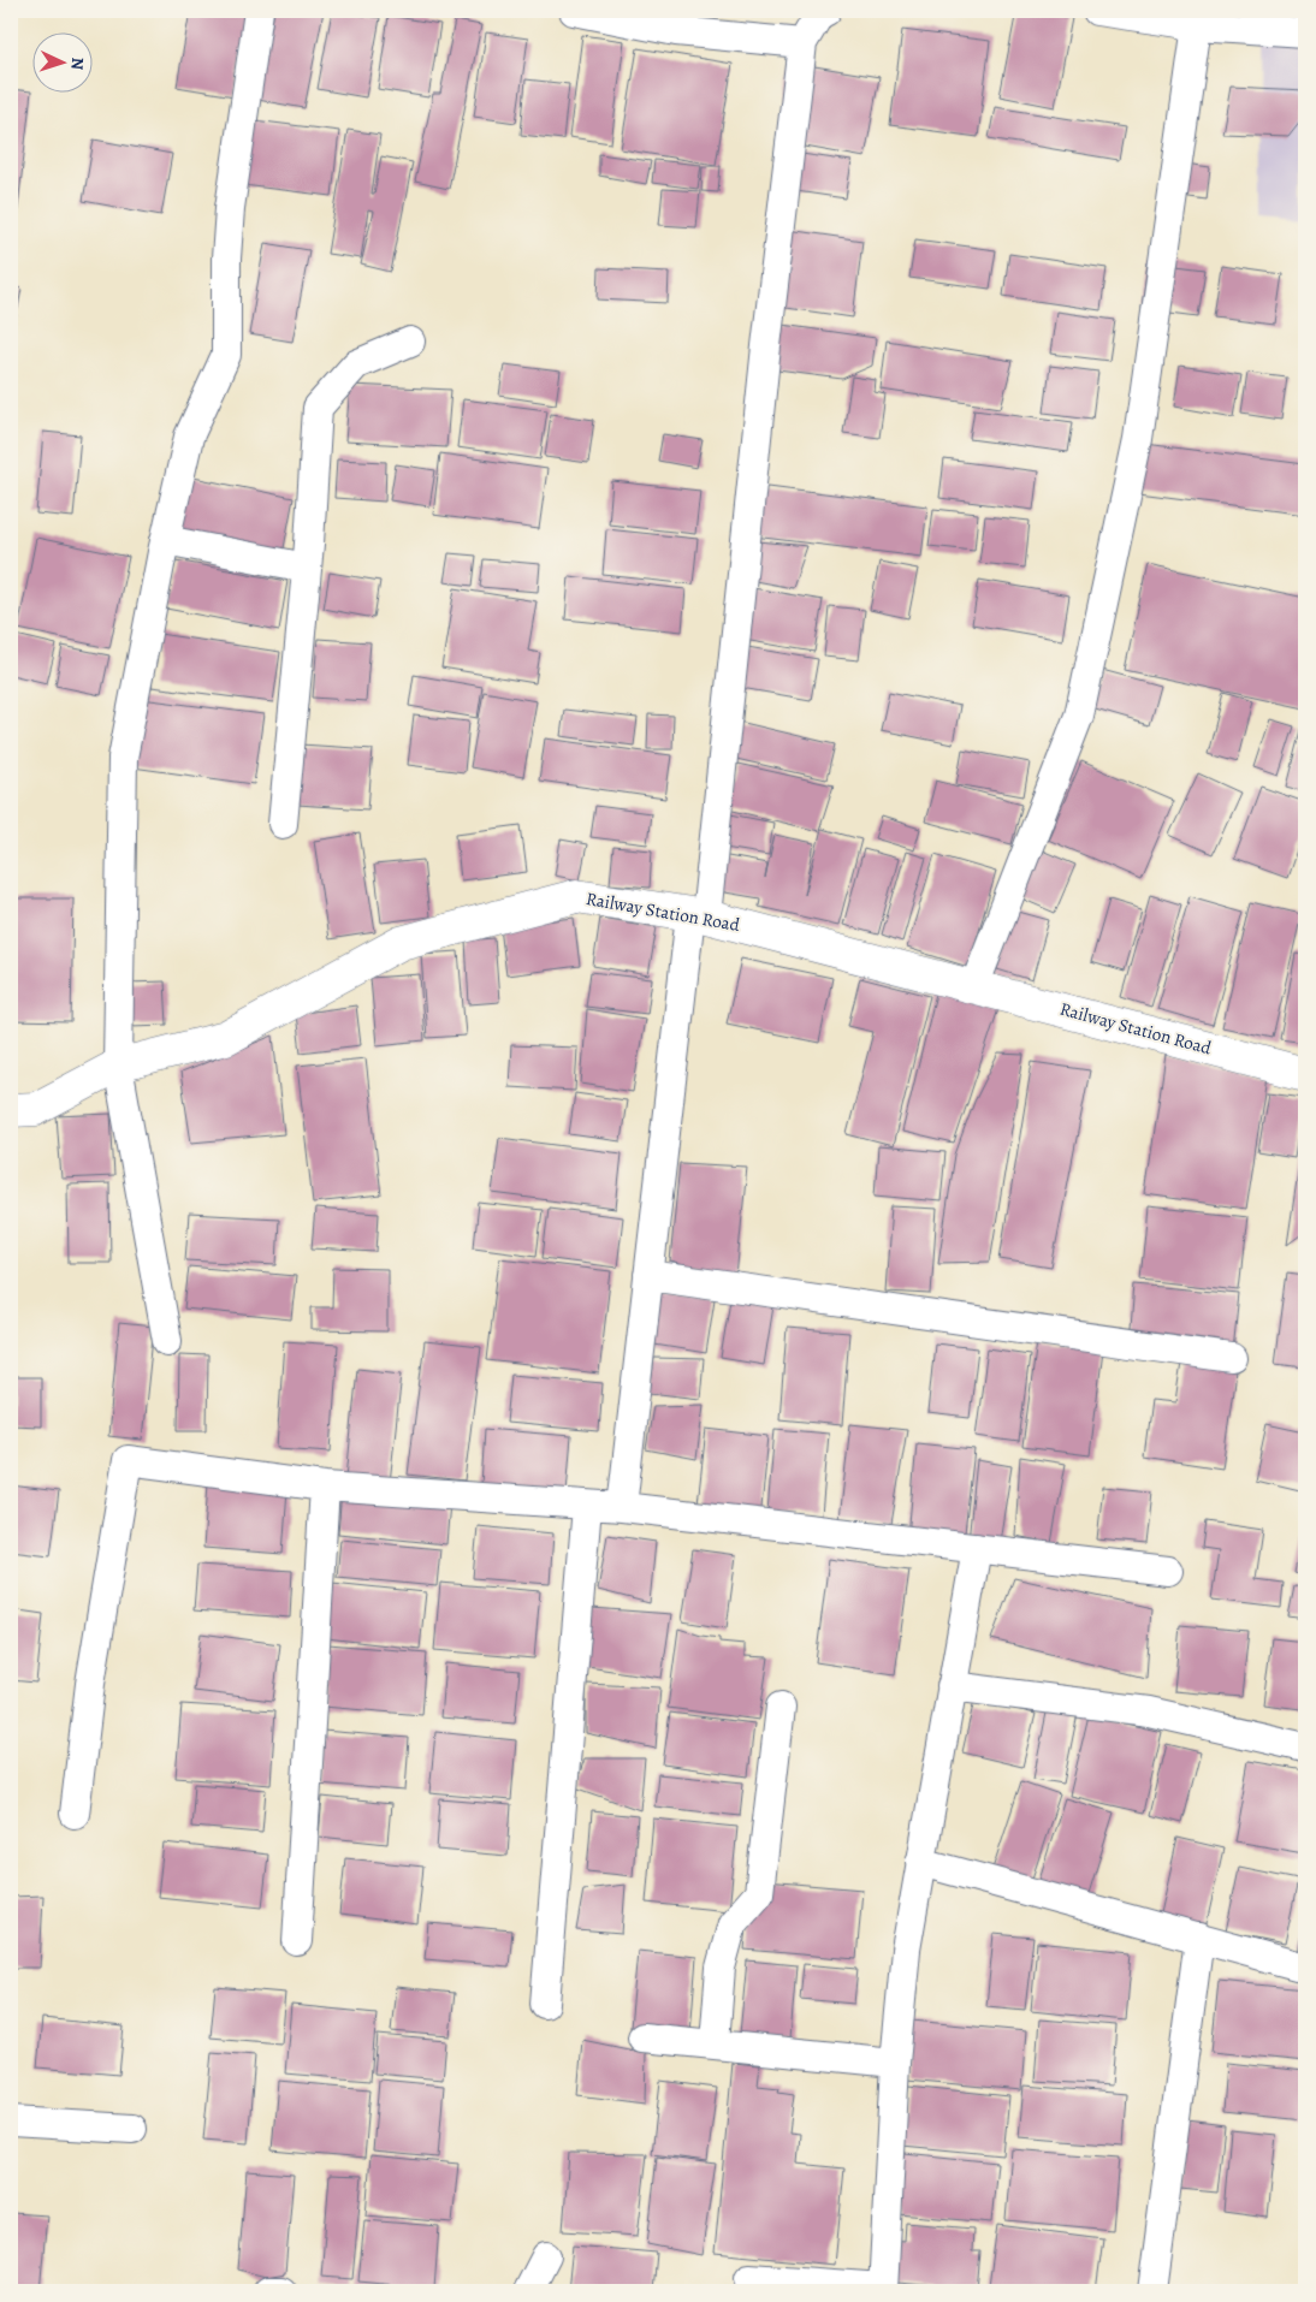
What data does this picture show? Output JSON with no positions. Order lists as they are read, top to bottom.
{
  "streets": {
    "street": ["Railway Station Road"]
  },
  "north": "right"
}
